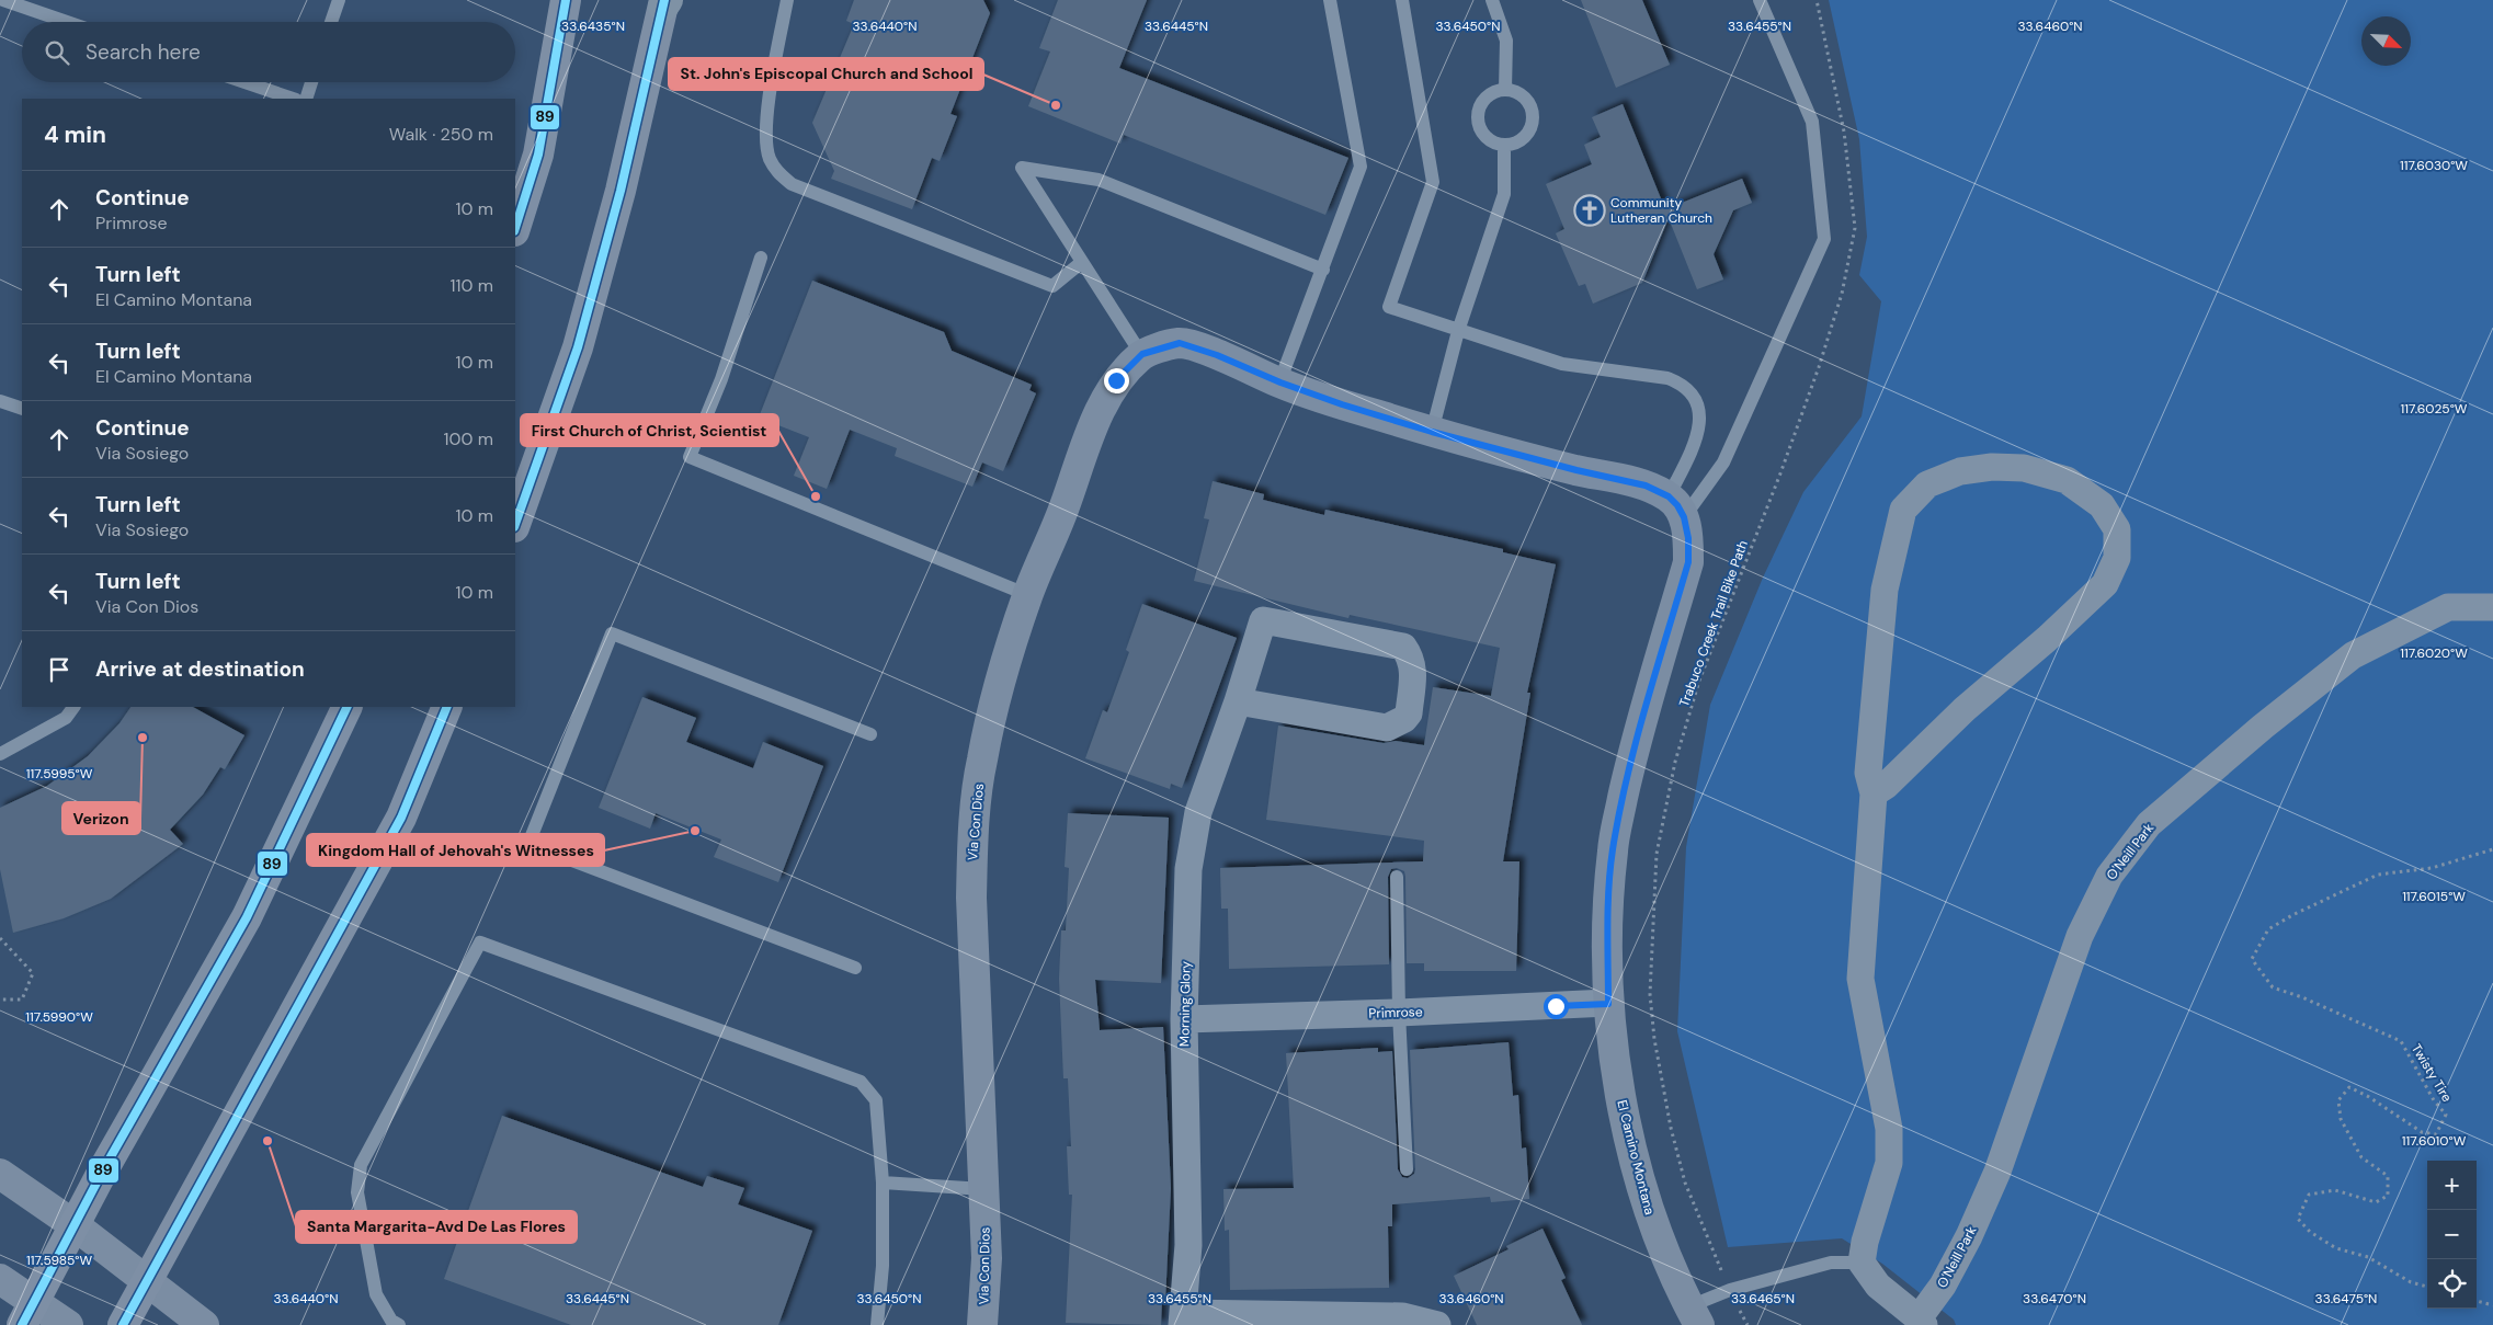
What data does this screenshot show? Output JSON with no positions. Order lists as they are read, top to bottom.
{
  "streets": {
    "street": [
      "Via Con Dios",
      "O'Neill Park",
      "Morning Glory",
      "Primrose",
      "El Camino Montana"
    ],
    "path": ["Trabuco Creek Trail Bike Path", "Twisty Tire"]
  },
  "crossings": [
    ["Morning Glory", "Primrose"],
    ["Primrose", "El Camino Montana"]
  ],
  "places": {
    "other": [
      "St. John's Episcopal Church and School",
      "First Church of Christ, Scientist",
      "Verizon",
      "Kingdom Hall of Jehovah's Witnesses",
      "Santa Margarita-Avd De Las Flores"
    ],
    "church": ["Community Lutheran Church"]
  },
  "lines": ["transit line 89"],
  "north": "bottom right",
  "page": {
    "search": "Search here",
    "heading": ["4 min", "Walk · 250 m"],
    "list": [
      ["Continue", "Primrose", "10 m"],
      ["Turn left", "El Camino Montana", "110 m"],
      ["Turn left", "El Camino Montana", "10 m"],
      ["Continue", "Via Sosiego", "100 m"],
      ["Turn left", "Via Sosiego", "10 m"],
      ["Turn left", "Via Con Dios", "10 m"],
      "Arrive at destination"
    ],
    "map_buttons": ["+", "−"]
  },
  "coordinates": [
    "33.6435°N",
    "33.6440°N",
    "33.6445°N",
    "33.6450°N",
    "33.6455°N",
    "33.6460°N",
    "117.6030°W",
    "117.6025°W",
    "117.6020°W",
    "117.5995°W",
    "117.6015°W",
    "117.5990°W",
    "117.6010°W",
    "117.5985°W",
    "33.6465°N",
    "33.6470°N",
    "33.6475°N"
  ]
}
